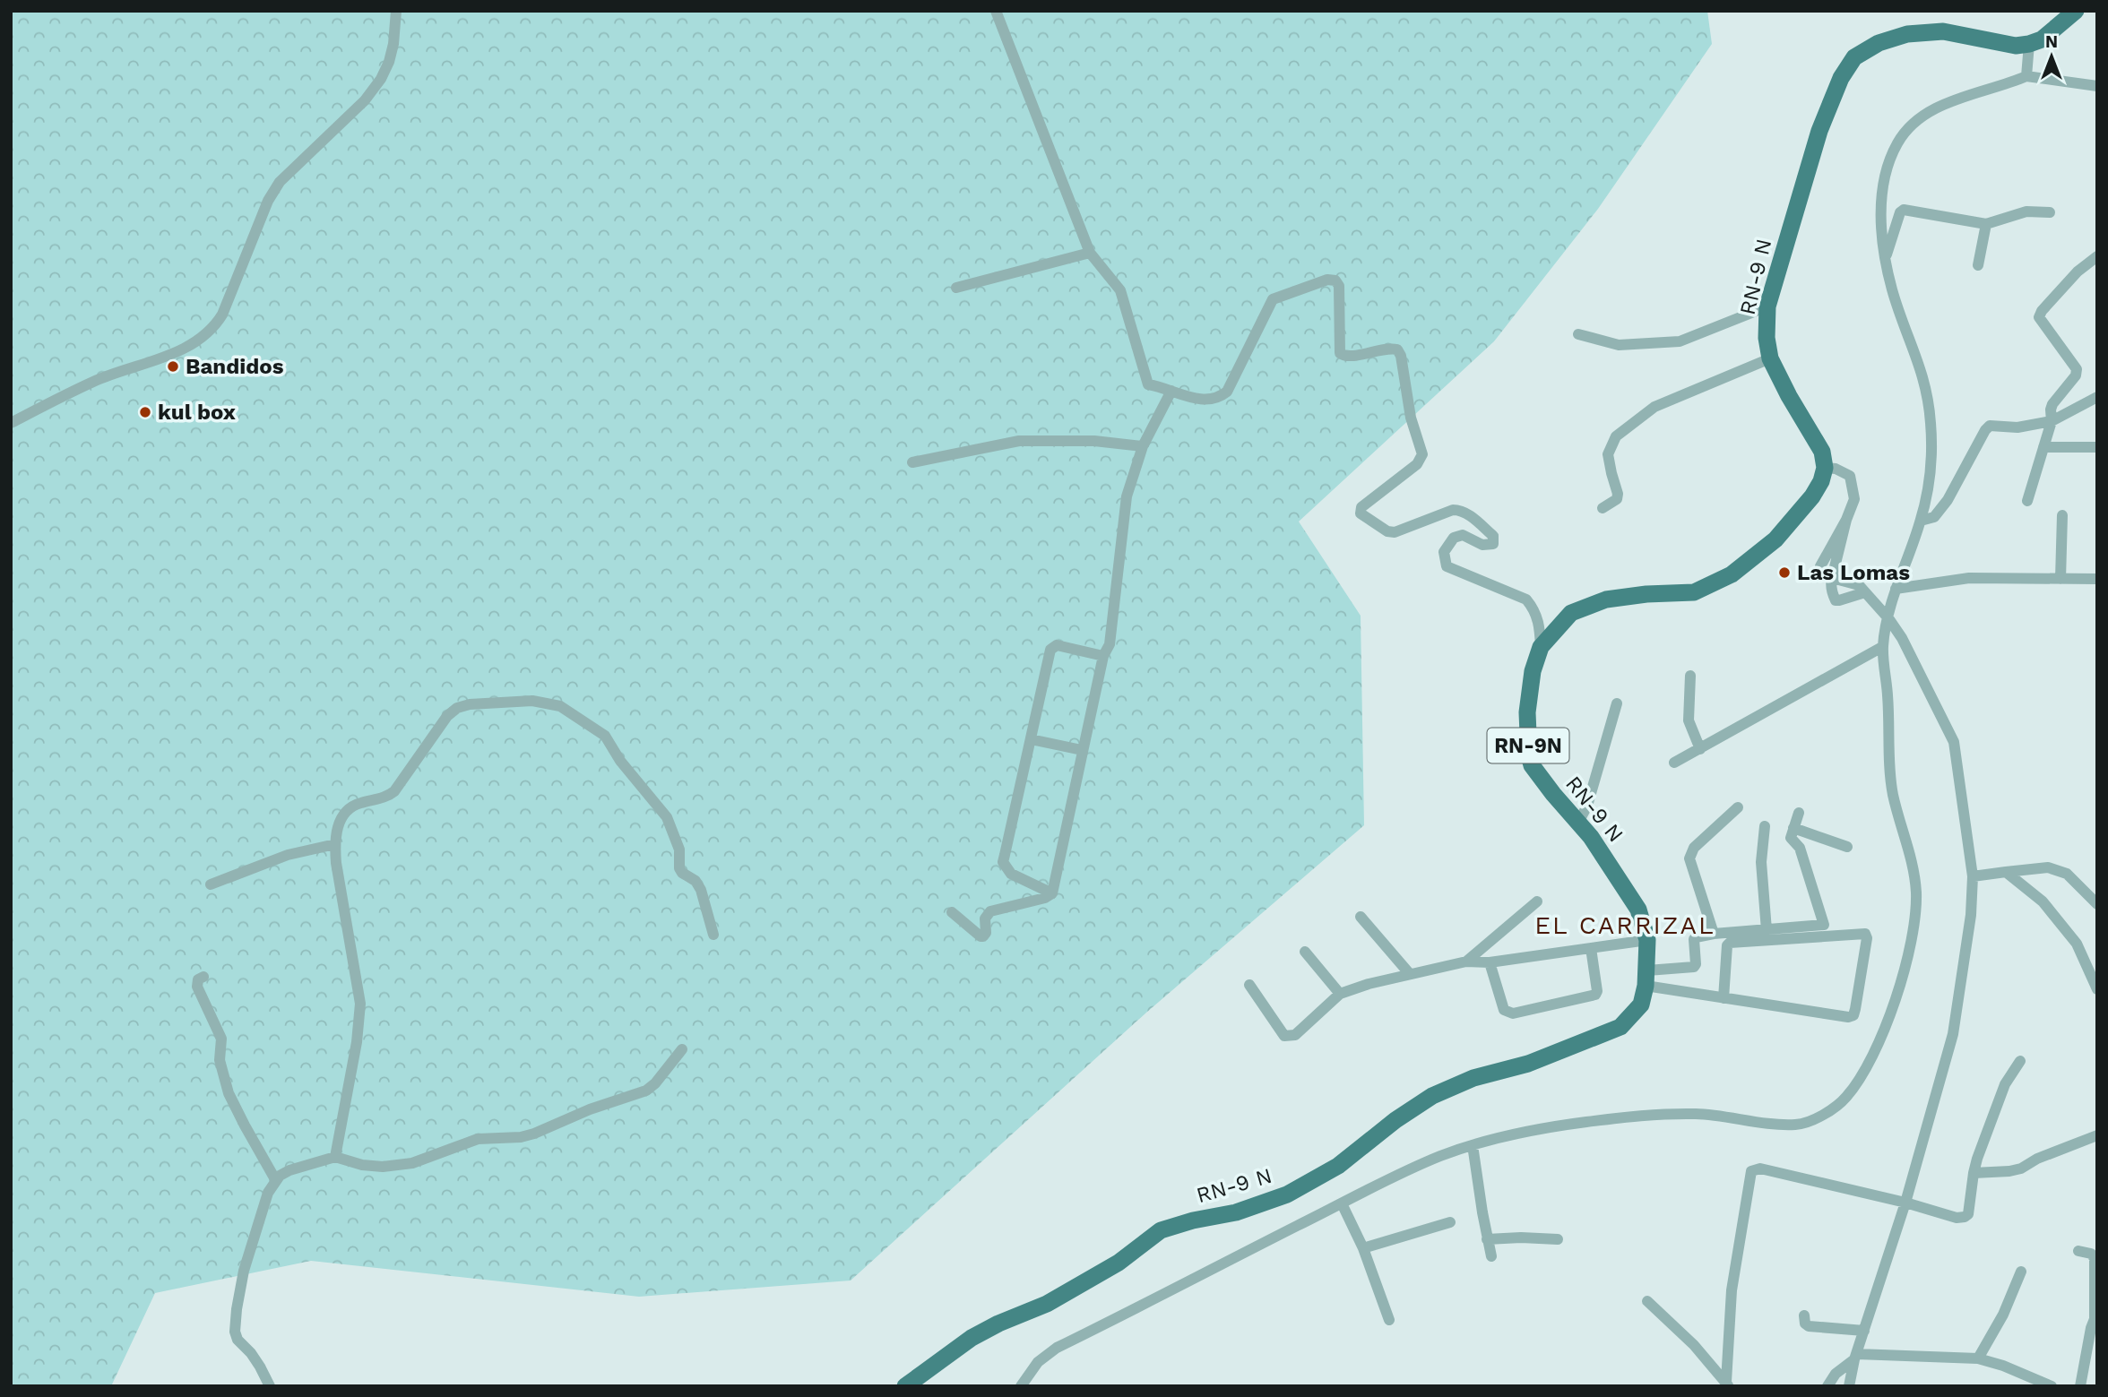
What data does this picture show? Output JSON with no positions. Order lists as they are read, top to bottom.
{
  "streets": {
    "main road": ["RN-9 N", "RN-9N"]
  },
  "districts": ["EL CARRIZAL"],
  "places": ["Bandidos", "kul box", "Las Lomas"],
  "north": "top"
}
